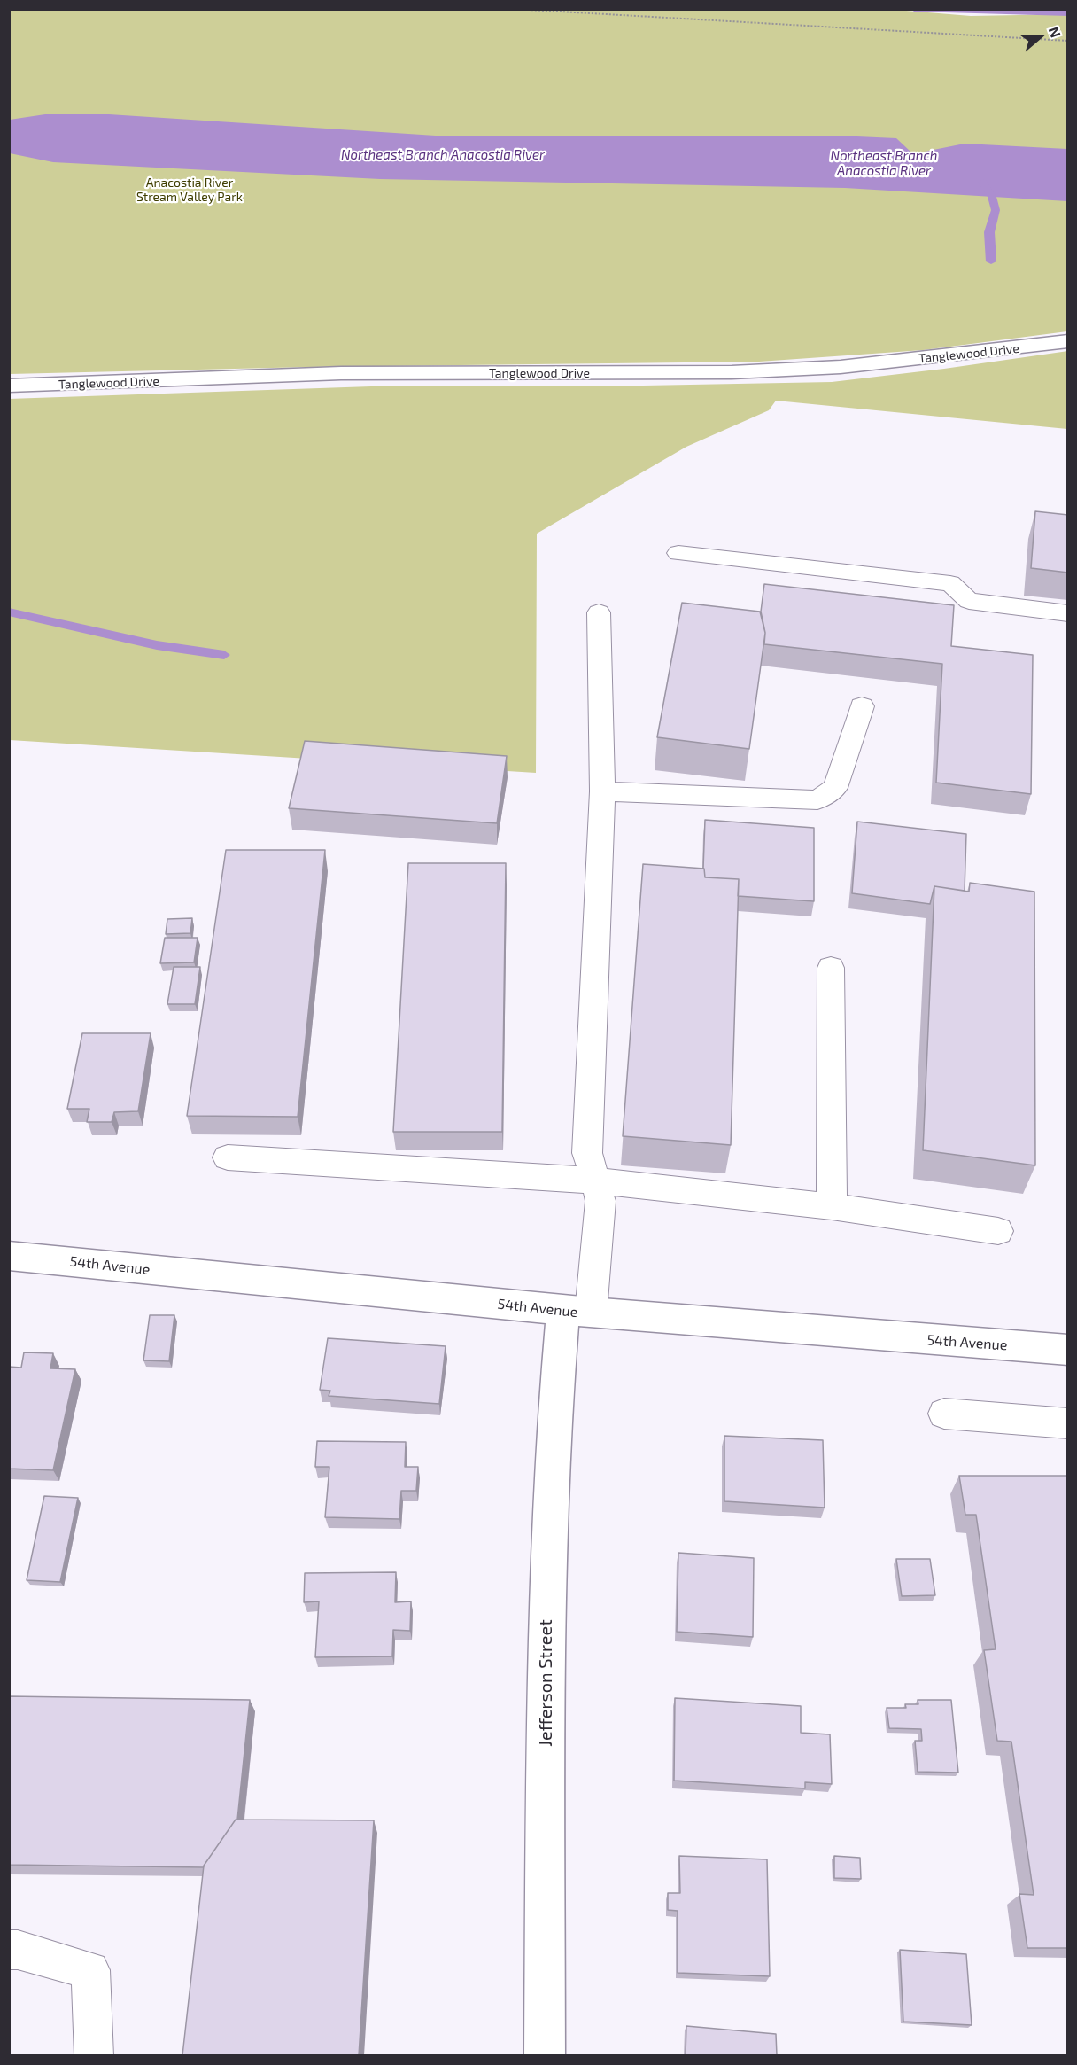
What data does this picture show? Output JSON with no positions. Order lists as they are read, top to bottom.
{
  "streets": {
    "street": ["Tanglewood Drive", "54th Avenue", "Jefferson Street"]
  },
  "crossings": [
    ["54th Avenue", "Jefferson Street"]
  ],
  "water": ["Northeast Branch Anacostia River"],
  "parks": ["Anacostia River Stream Valley Park"],
  "north": "right"
}
